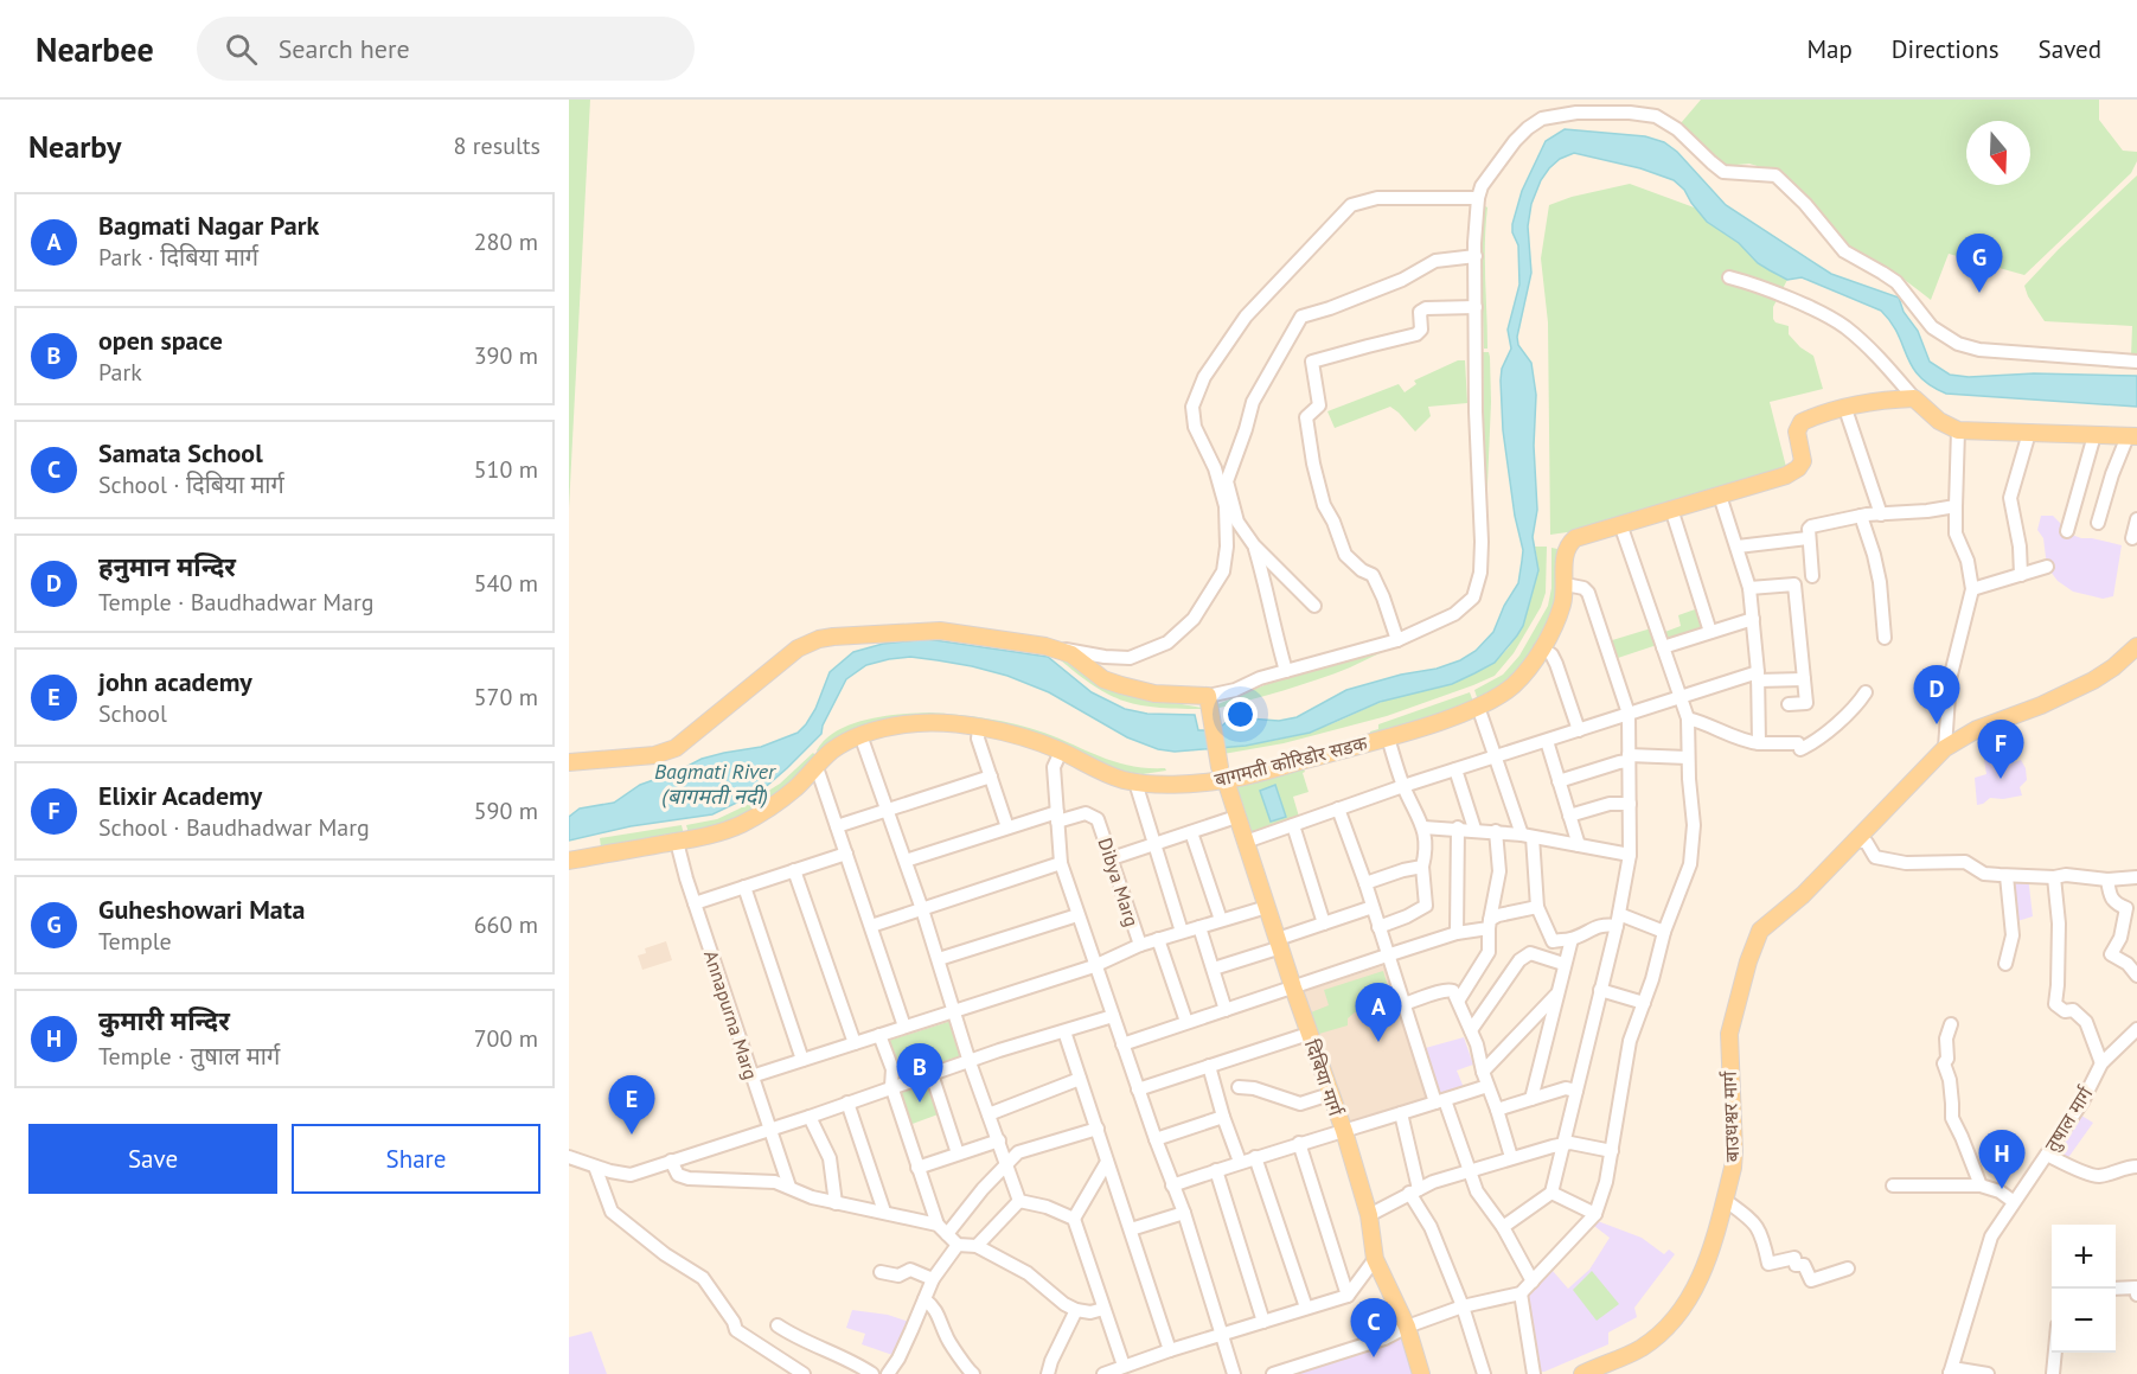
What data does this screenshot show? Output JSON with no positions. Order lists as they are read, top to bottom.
{
  "streets": {
    "main road": ["बागमती कोरिडोर सडक", "दिबिया मार्ग", "बाउधश्वर मार्ग"],
    "street": ["Dibya Marg", "Annapurna Marg", "तुषाल मार्ग"]
  },
  "crossings": [
    ["बागमती कोरिडोर सडक", "Annapurna Marg"],
    ["बागमती कोरिडोर सडक", "दिबिया मार्ग"]
  ],
  "water": ["Bagmati River (बागमती नदी)"],
  "north": "bottom",
  "page": {
    "header": "Nearbee",
    "search": "Search here",
    "nav": ["Map", "Directions", "Saved"],
    "heading": ["Nearby", "8 results"],
    "list": [
      {
        "mark": "A",
        "name": "Bagmati Nagar Park",
        "note": "Park · दिबिया मार्ग",
        "value": "280 m"
      },
      {
        "mark": "B",
        "name": "open space",
        "note": "Park",
        "value": "390 m"
      },
      {
        "mark": "C",
        "name": "Samata School",
        "note": "School · दिबिया मार्ग",
        "value": "510 m"
      },
      {
        "mark": "D",
        "name": "हनुमान मन्दिर",
        "note": "Temple · Baudhadwar Marg",
        "value": "540 m"
      },
      {
        "mark": "E",
        "name": "john academy",
        "note": "School",
        "value": "570 m"
      },
      {
        "mark": "F",
        "name": "Elixir Academy",
        "note": "School · Baudhadwar Marg",
        "value": "590 m"
      },
      {
        "mark": "G",
        "name": "Guheshowari Mata",
        "note": "Temple",
        "value": "660 m"
      },
      {
        "mark": "H",
        "name": "कुमारी मन्दिर",
        "note": "Temple · तुषाल मार्ग",
        "value": "700 m"
      }
    ],
    "pins": [
      "G",
      "D",
      "F",
      "A",
      "B",
      "E",
      "H",
      "C"
    ],
    "buttons": ["Save", "Share"],
    "map_buttons": ["+", "−"]
  }
}
